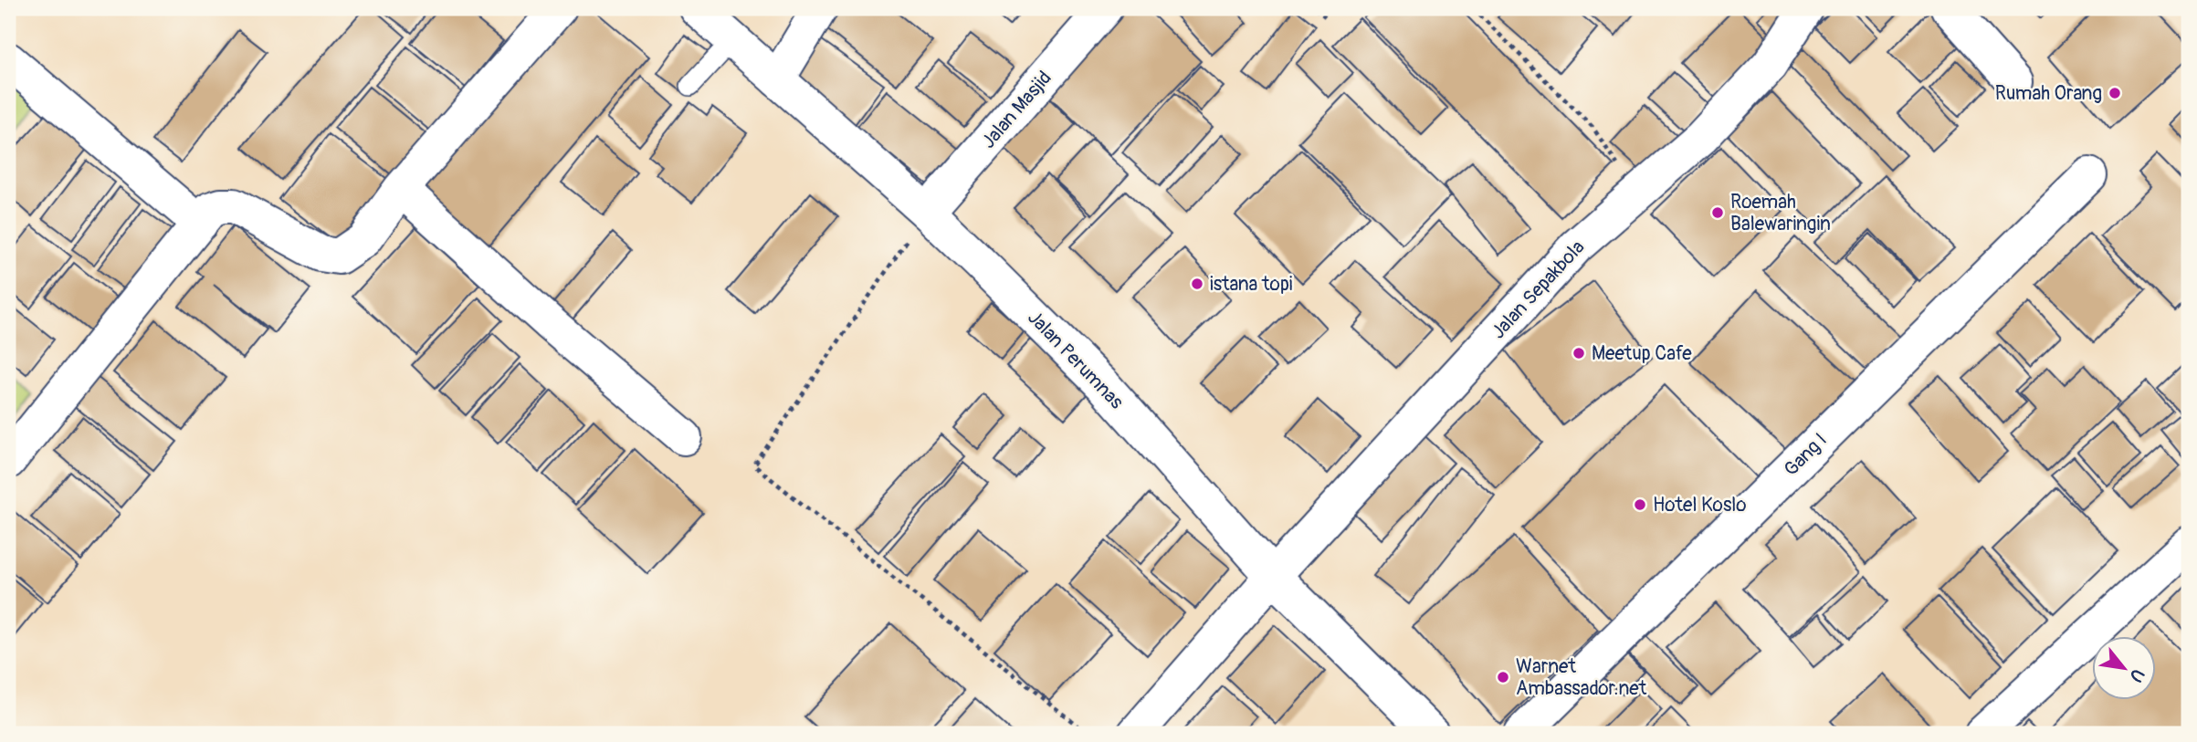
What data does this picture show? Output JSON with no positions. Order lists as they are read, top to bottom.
{
  "streets": {
    "street": [
      "Jalan Masjid",
      "Jalan Sepakbola",
      "Jalan Perumnas",
      "Gang I"
    ]
  },
  "crossings": [
    ["Jalan Masjid", "Jalan Perumnas"],
    ["Jalan Sepakbola", "Jalan Perumnas"]
  ],
  "places": [
    "Rumah Orang",
    "Roemah Balewaringin",
    "istana topi",
    "Meetup Cafe",
    "Hotel Koslo",
    "Warnet Ambassador.net"
  ],
  "north": "bottom right"
}
